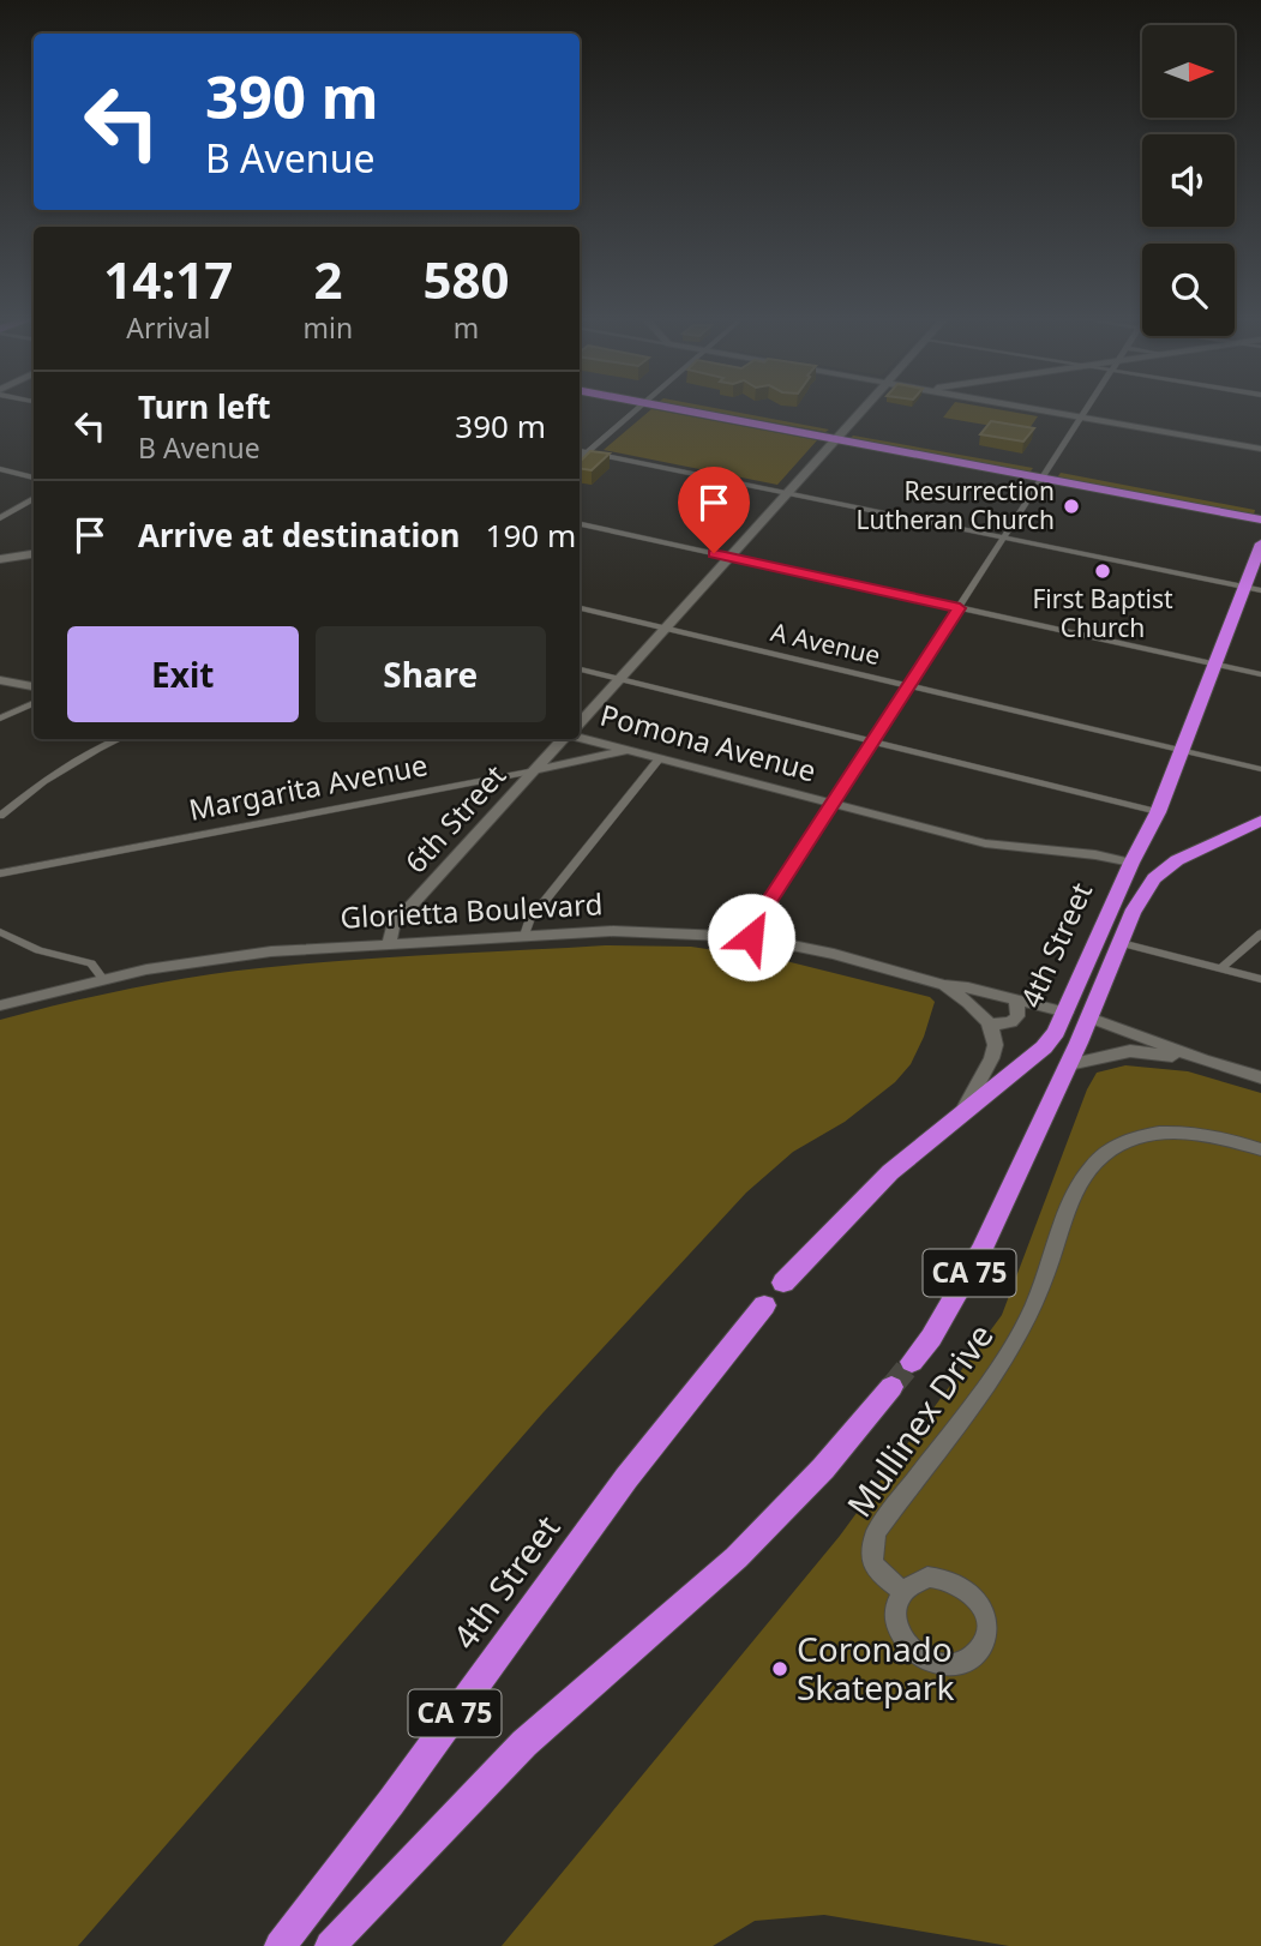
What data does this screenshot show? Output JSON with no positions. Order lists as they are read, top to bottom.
{
  "streets": {
    "highway": ["4th Street", "CA 75"],
    "street": [
      "A Avenue",
      "Pomona Avenue",
      "Margarita Avenue",
      "6th Street",
      "Glorietta Boulevard",
      "Mullinex Drive"
    ]
  },
  "crossings": [
    ["A Avenue", "4th Street"],
    ["Pomona Avenue", "Margarita Avenue"],
    ["Pomona Avenue", "4th Street"],
    ["Margarita Avenue", "6th Street"],
    ["6th Street", "Glorietta Boulevard"],
    ["Glorietta Boulevard", "4th Street"],
    ["4th Street", "CA 75"]
  ],
  "places": ["Resurrection Lutheran Church", "First Baptist Church", "Coronado Skatepark"],
  "north": "right",
  "page": {
    "turn": ["390 m", "B Avenue"],
    "eta": [
      "14:17",
      "Arrival",
      "2",
      "min",
      "580",
      "m"
    ],
    "list": [
      {
        "name": "Turn left",
        "note": "B Avenue",
        "value": "390 m"
      },
      {
        "name": "Arrive at destination",
        "value": "190 m"
      }
    ],
    "buttons": ["Exit", "Share"]
  }
}
